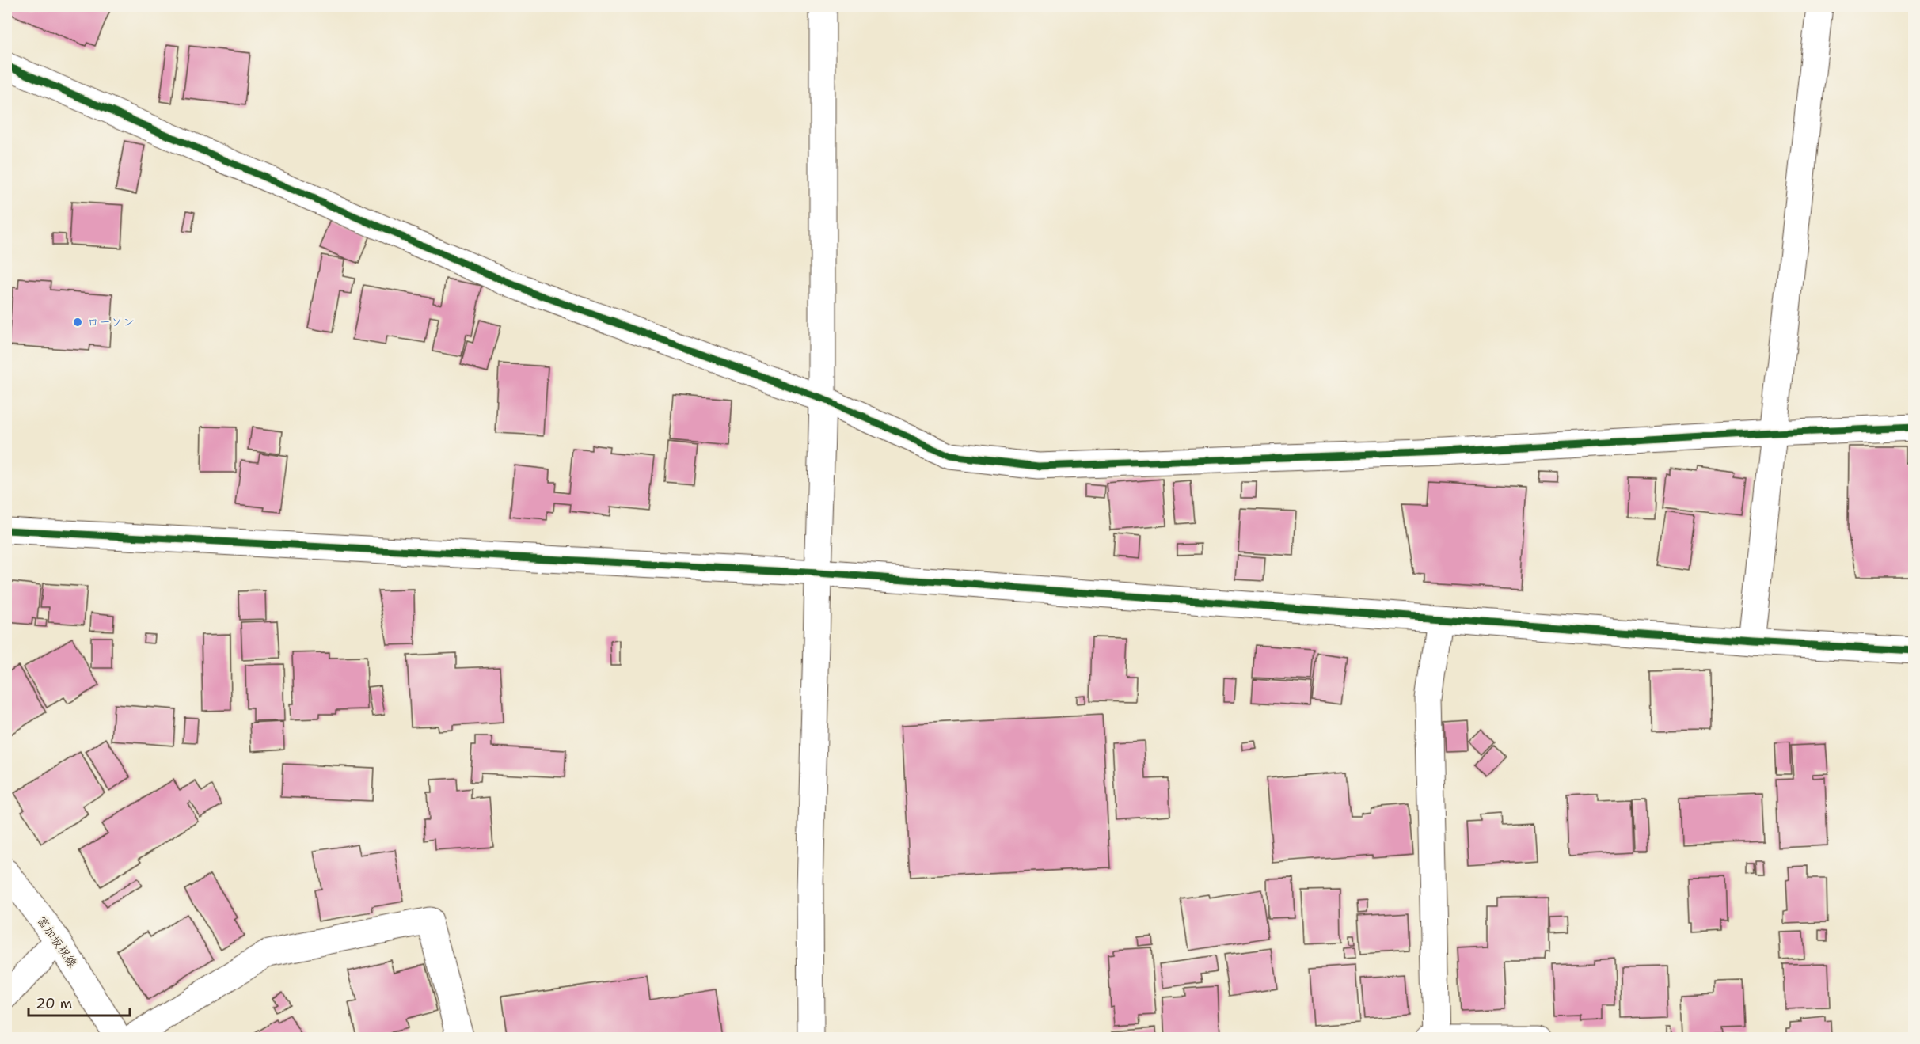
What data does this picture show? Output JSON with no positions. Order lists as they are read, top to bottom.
{
  "streets": {
    "street": ["富加坂祝線"]
  },
  "places": ["ローソン"],
  "scale_bar": "20 m"
}
